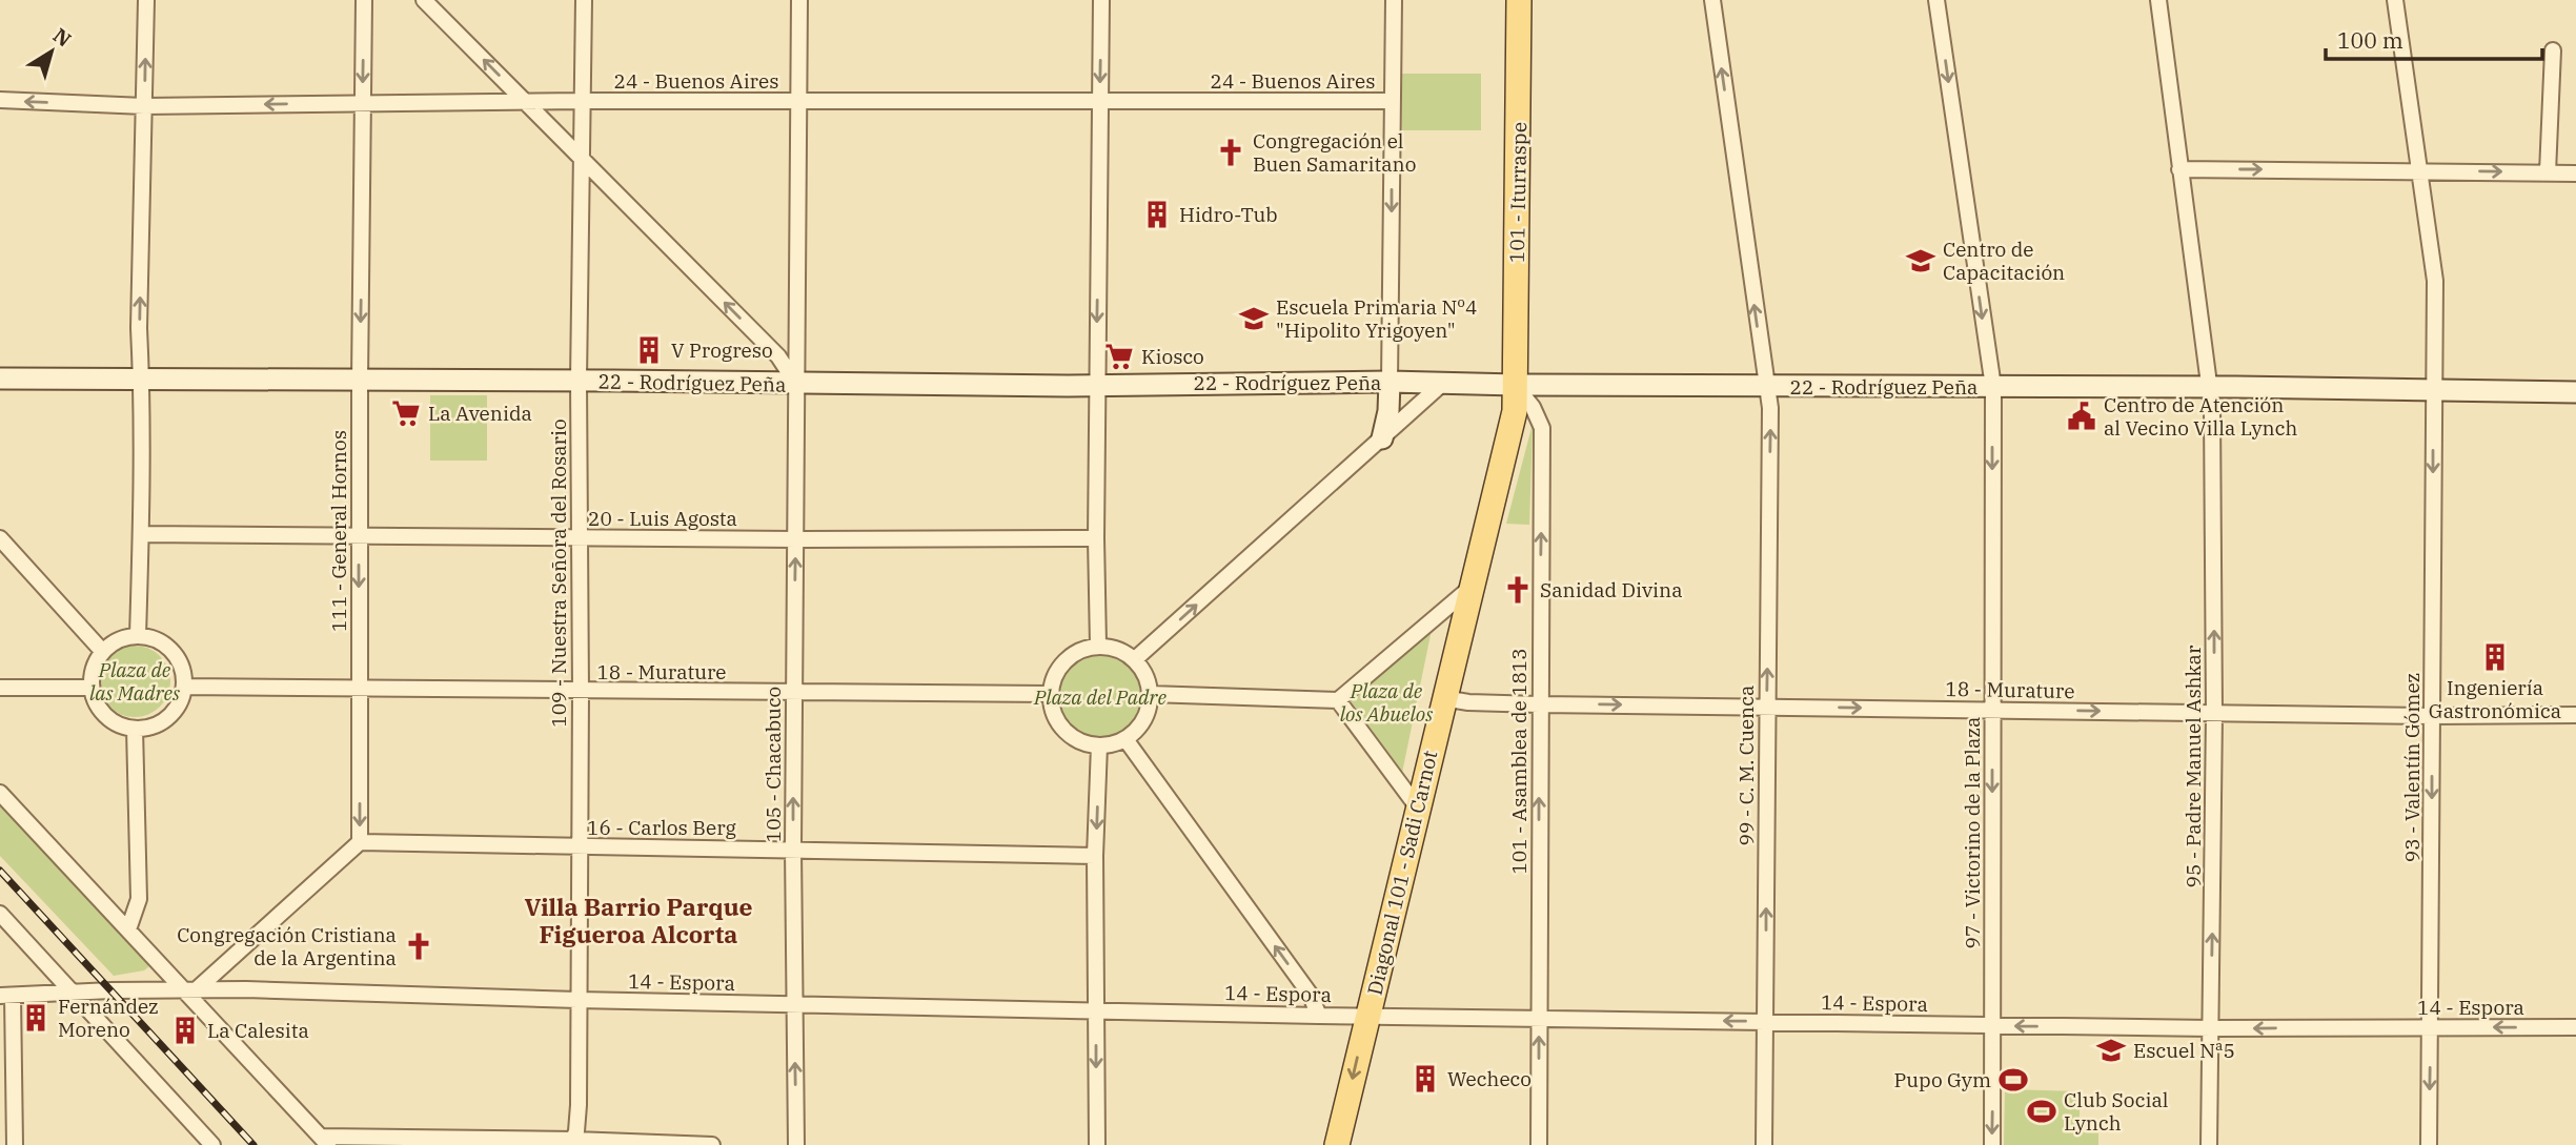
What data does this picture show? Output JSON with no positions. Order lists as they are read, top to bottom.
{
  "streets": {
    "main road": ["101 - Iturraspe", "Diagonal 101 - Sadi Carnot"],
    "street": [
      "24 - Buenos Aires",
      "22 - Rodríguez Peña",
      "20 - Luis Agosta",
      "111 - General Hornos",
      "109 - Nuestra Señora del Rosario",
      "18 - Murature",
      "101 - Asamblea de 1813",
      "105 - Chacabuco",
      "99 - C. M. Cuenca",
      "95 - Padre Manuel Ashkar",
      "93 - Valentín Gómez",
      "16 - Carlos Berg",
      "97 - Victorino de la Plaza",
      "14 - Espora"
    ]
  },
  "crossings": [
    ["24 - Buenos Aires", "111 - General Hornos"],
    ["24 - Buenos Aires", "109 - Nuestra Señora del Rosario"],
    ["24 - Buenos Aires", "105 - Chacabuco"],
    ["101 - Iturraspe", "22 - Rodríguez Peña"],
    ["101 - Iturraspe", "101 - Asamblea de 1813"],
    ["101 - Iturraspe", "Diagonal 101 - Sadi Carnot"],
    ["22 - Rodríguez Peña", "111 - General Hornos"],
    ["22 - Rodríguez Peña", "109 - Nuestra Señora del Rosario"],
    ["22 - Rodríguez Peña", "101 - Asamblea de 1813"],
    ["22 - Rodríguez Peña", "105 - Chacabuco"],
    ["22 - Rodríguez Peña", "99 - C. M. Cuenca"],
    ["22 - Rodríguez Peña", "95 - Padre Manuel Ashkar"],
    ["22 - Rodríguez Peña", "93 - Valentín Gómez"],
    ["22 - Rodríguez Peña", "97 - Victorino de la Plaza"],
    ["22 - Rodríguez Peña", "Diagonal 101 - Sadi Carnot"],
    ["20 - Luis Agosta", "111 - General Hornos"],
    ["20 - Luis Agosta", "109 - Nuestra Señora del Rosario"],
    ["20 - Luis Agosta", "105 - Chacabuco"],
    ["111 - General Hornos", "18 - Murature"],
    ["111 - General Hornos", "16 - Carlos Berg"],
    ["109 - Nuestra Señora del Rosario", "18 - Murature"],
    ["109 - Nuestra Señora del Rosario", "16 - Carlos Berg"],
    ["109 - Nuestra Señora del Rosario", "14 - Espora"],
    ["18 - Murature", "101 - Asamblea de 1813"],
    ["18 - Murature", "105 - Chacabuco"],
    ["18 - Murature", "99 - C. M. Cuenca"],
    ["18 - Murature", "95 - Padre Manuel Ashkar"],
    ["18 - Murature", "93 - Valentín Gómez"],
    ["18 - Murature", "97 - Victorino de la Plaza"],
    ["18 - Murature", "Diagonal 101 - Sadi Carnot"],
    ["101 - Asamblea de 1813", "Diagonal 101 - Sadi Carnot"],
    ["101 - Asamblea de 1813", "14 - Espora"],
    ["105 - Chacabuco", "16 - Carlos Berg"],
    ["105 - Chacabuco", "14 - Espora"],
    ["99 - C. M. Cuenca", "14 - Espora"],
    ["95 - Padre Manuel Ashkar", "14 - Espora"],
    ["93 - Valentín Gómez", "14 - Espora"],
    ["97 - Victorino de la Plaza", "14 - Espora"],
    ["Diagonal 101 - Sadi Carnot", "14 - Espora"]
  ],
  "one_way": [
    "111 - General Hornos",
    "101 - Asamblea de 1813",
    "105 - Chacabuco",
    "99 - C. M. Cuenca",
    "95 - Padre Manuel Ashkar",
    "93 - Valentín Gómez",
    "97 - Victorino de la Plaza"
  ],
  "districts": ["Villa Barrio Parque Figueroa Alcorta"],
  "parks": ["Plaza de las Madres", "Plaza de los Abuelos", "Plaza del Padre"],
  "places": {
    "church": ["Congregación el Buen Samaritano", "Sanidad Divina", "Congregación Cristiana de la Argentina"],
    "building": [
      "Hidro-Tub",
      "V Progreso",
      "Ingeniería Gastronómica",
      "Fernández Moreno",
      "La Calesita",
      "Wecheco"
    ],
    "school or university": ["Centro de Capacitación", "Escuela Primaria Nº4 \"Hipolito Yrigoyen\"", "Escuel Nª5"],
    "supermarket": ["Kiosco", "La Avenida"],
    "public building": ["Centro de Atención al Vecino Villa Lynch"],
    "sports": ["Pupo Gym", "Club Social Lynch"]
  },
  "scale_bar": "100 m",
  "north": "top right"
}
